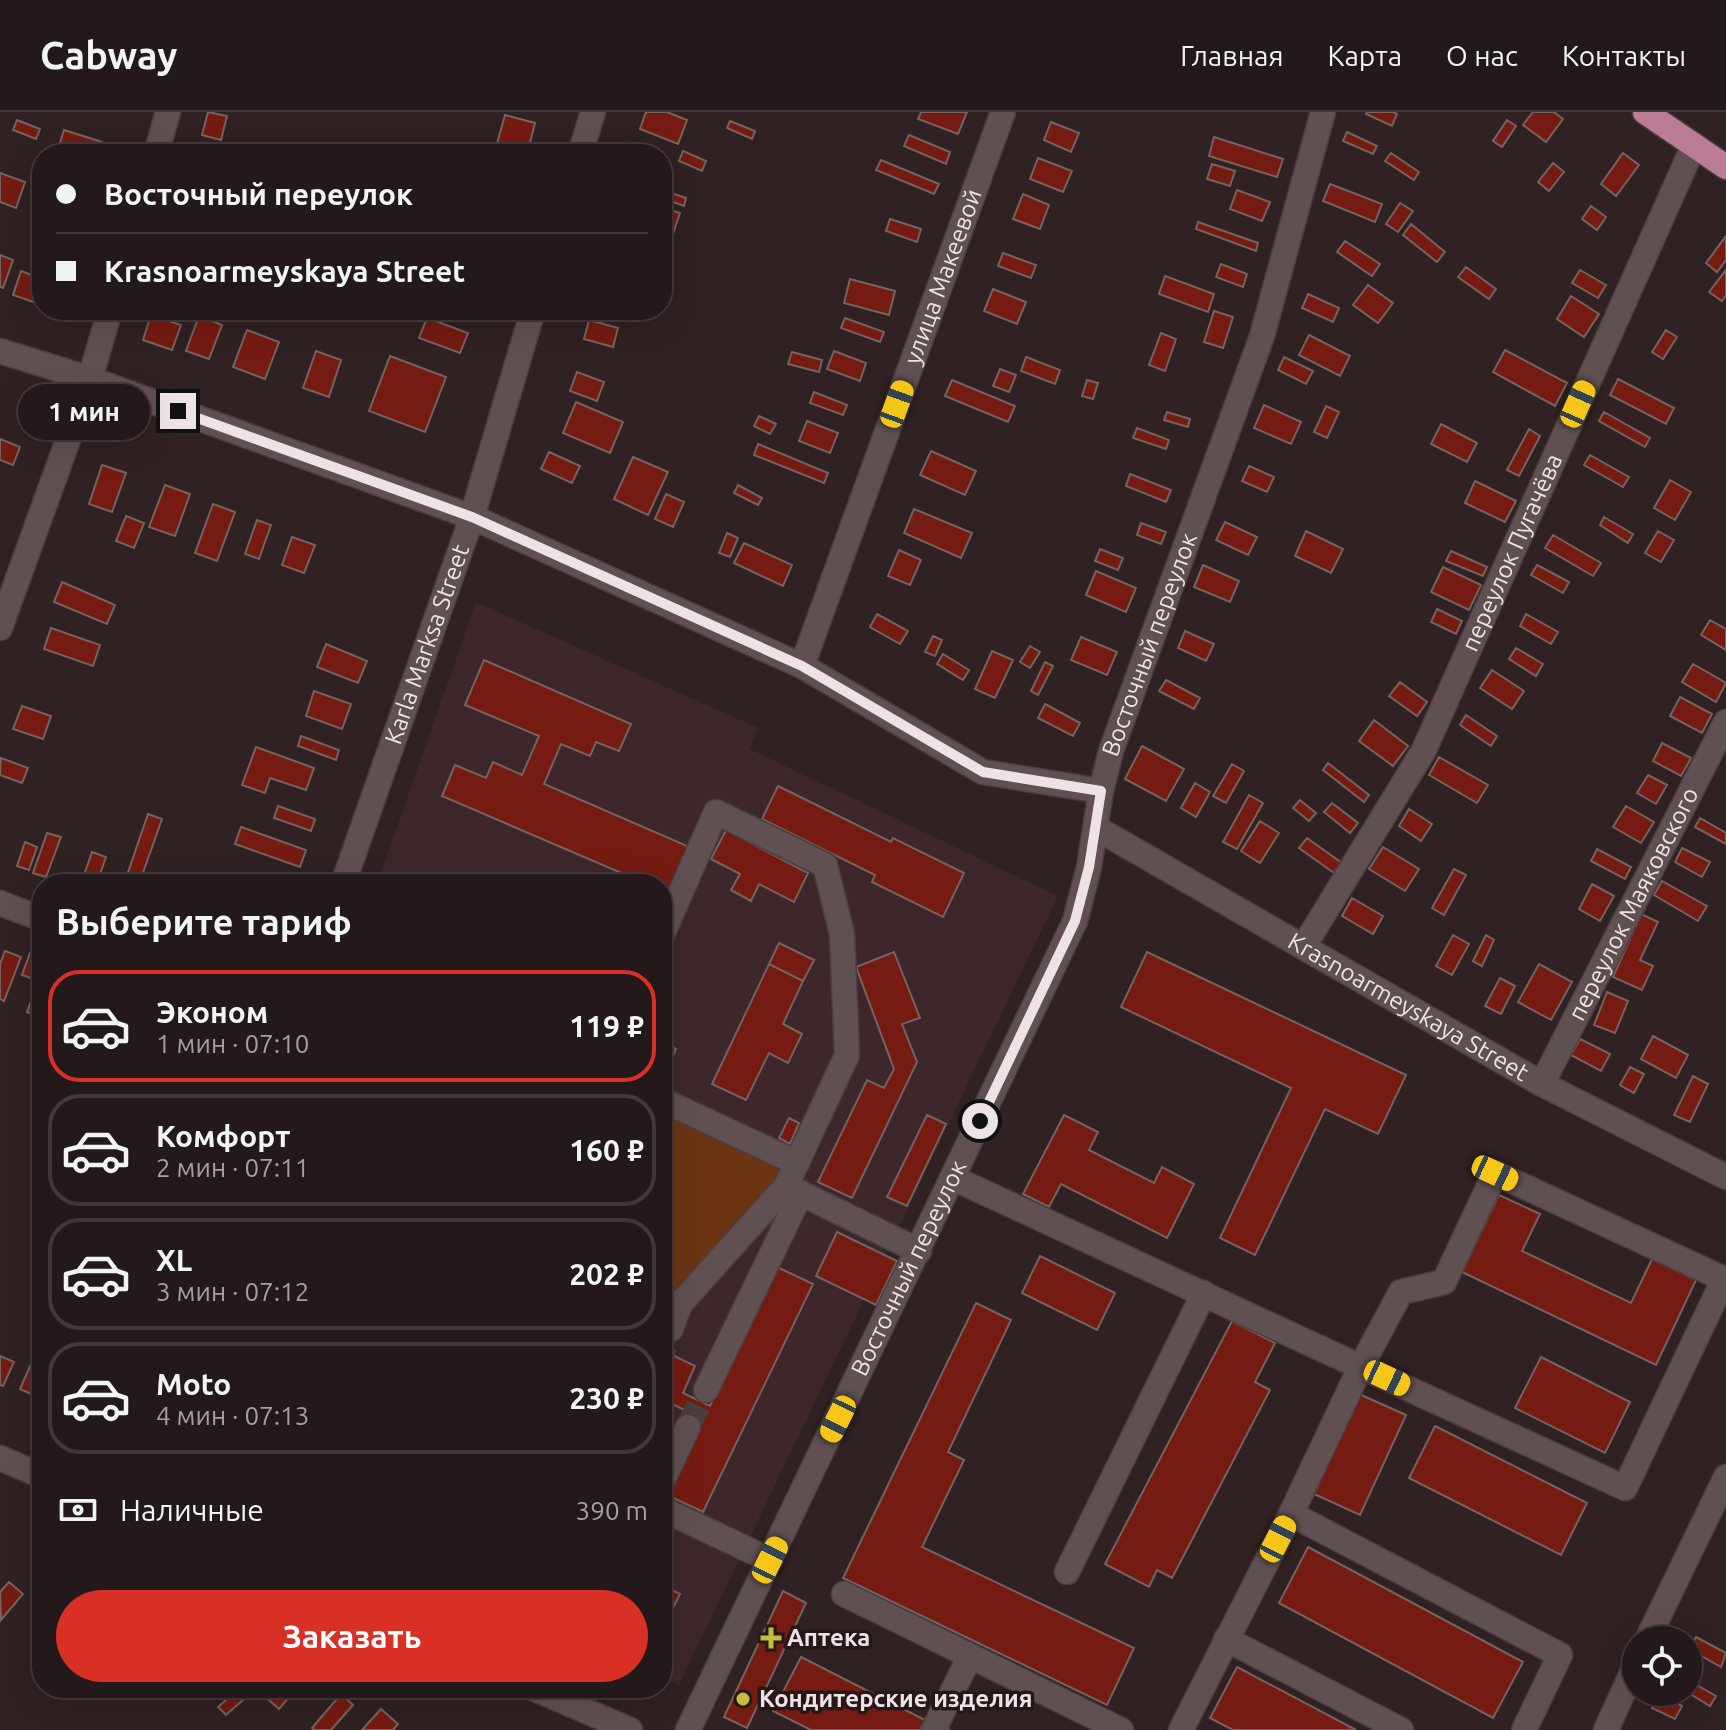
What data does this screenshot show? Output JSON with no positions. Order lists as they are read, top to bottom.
{
  "streets": {
    "street": [
      "улица Макеевой",
      "переулок Пугачёва",
      "Karla Marksa Street",
      "Восточный переулок",
      "переулок Маяковского",
      "Krasnoarmeyskaya Street"
    ]
  },
  "crossings": [
    ["переулок Пугачёва", "Krasnoarmeyskaya Street"],
    ["Восточный переулок", "Krasnoarmeyskaya Street"],
    ["переулок Маяковского", "Krasnoarmeyskaya Street"]
  ],
  "places": {
    "health": ["Аптека"],
    "other": ["Кондитерские изделия"]
  },
  "page": {
    "header": "Cabway",
    "nav": [
      "Главная",
      "Карта",
      "О нас",
      "Контакты"
    ],
    "banner": ["Восточный переулок", "Krasnoarmeyskaya Street"],
    "bubble": "1 мин",
    "heading": "Выберите тариф",
    "list": [
      {
        "name": "Эконом",
        "note": "1 мин · 07:10",
        "value": "119 ₽"
      },
      {
        "name": "Комфорт",
        "note": "2 мин · 07:11",
        "value": "160 ₽"
      },
      {
        "name": "XL",
        "note": "3 мин · 07:12",
        "value": "202 ₽"
      },
      {
        "name": "Moto",
        "note": "4 мин · 07:13",
        "value": "230 ₽"
      }
    ],
    "pay": ["Наличные", "390 m"],
    "buttons": "Заказать"
  }
}
